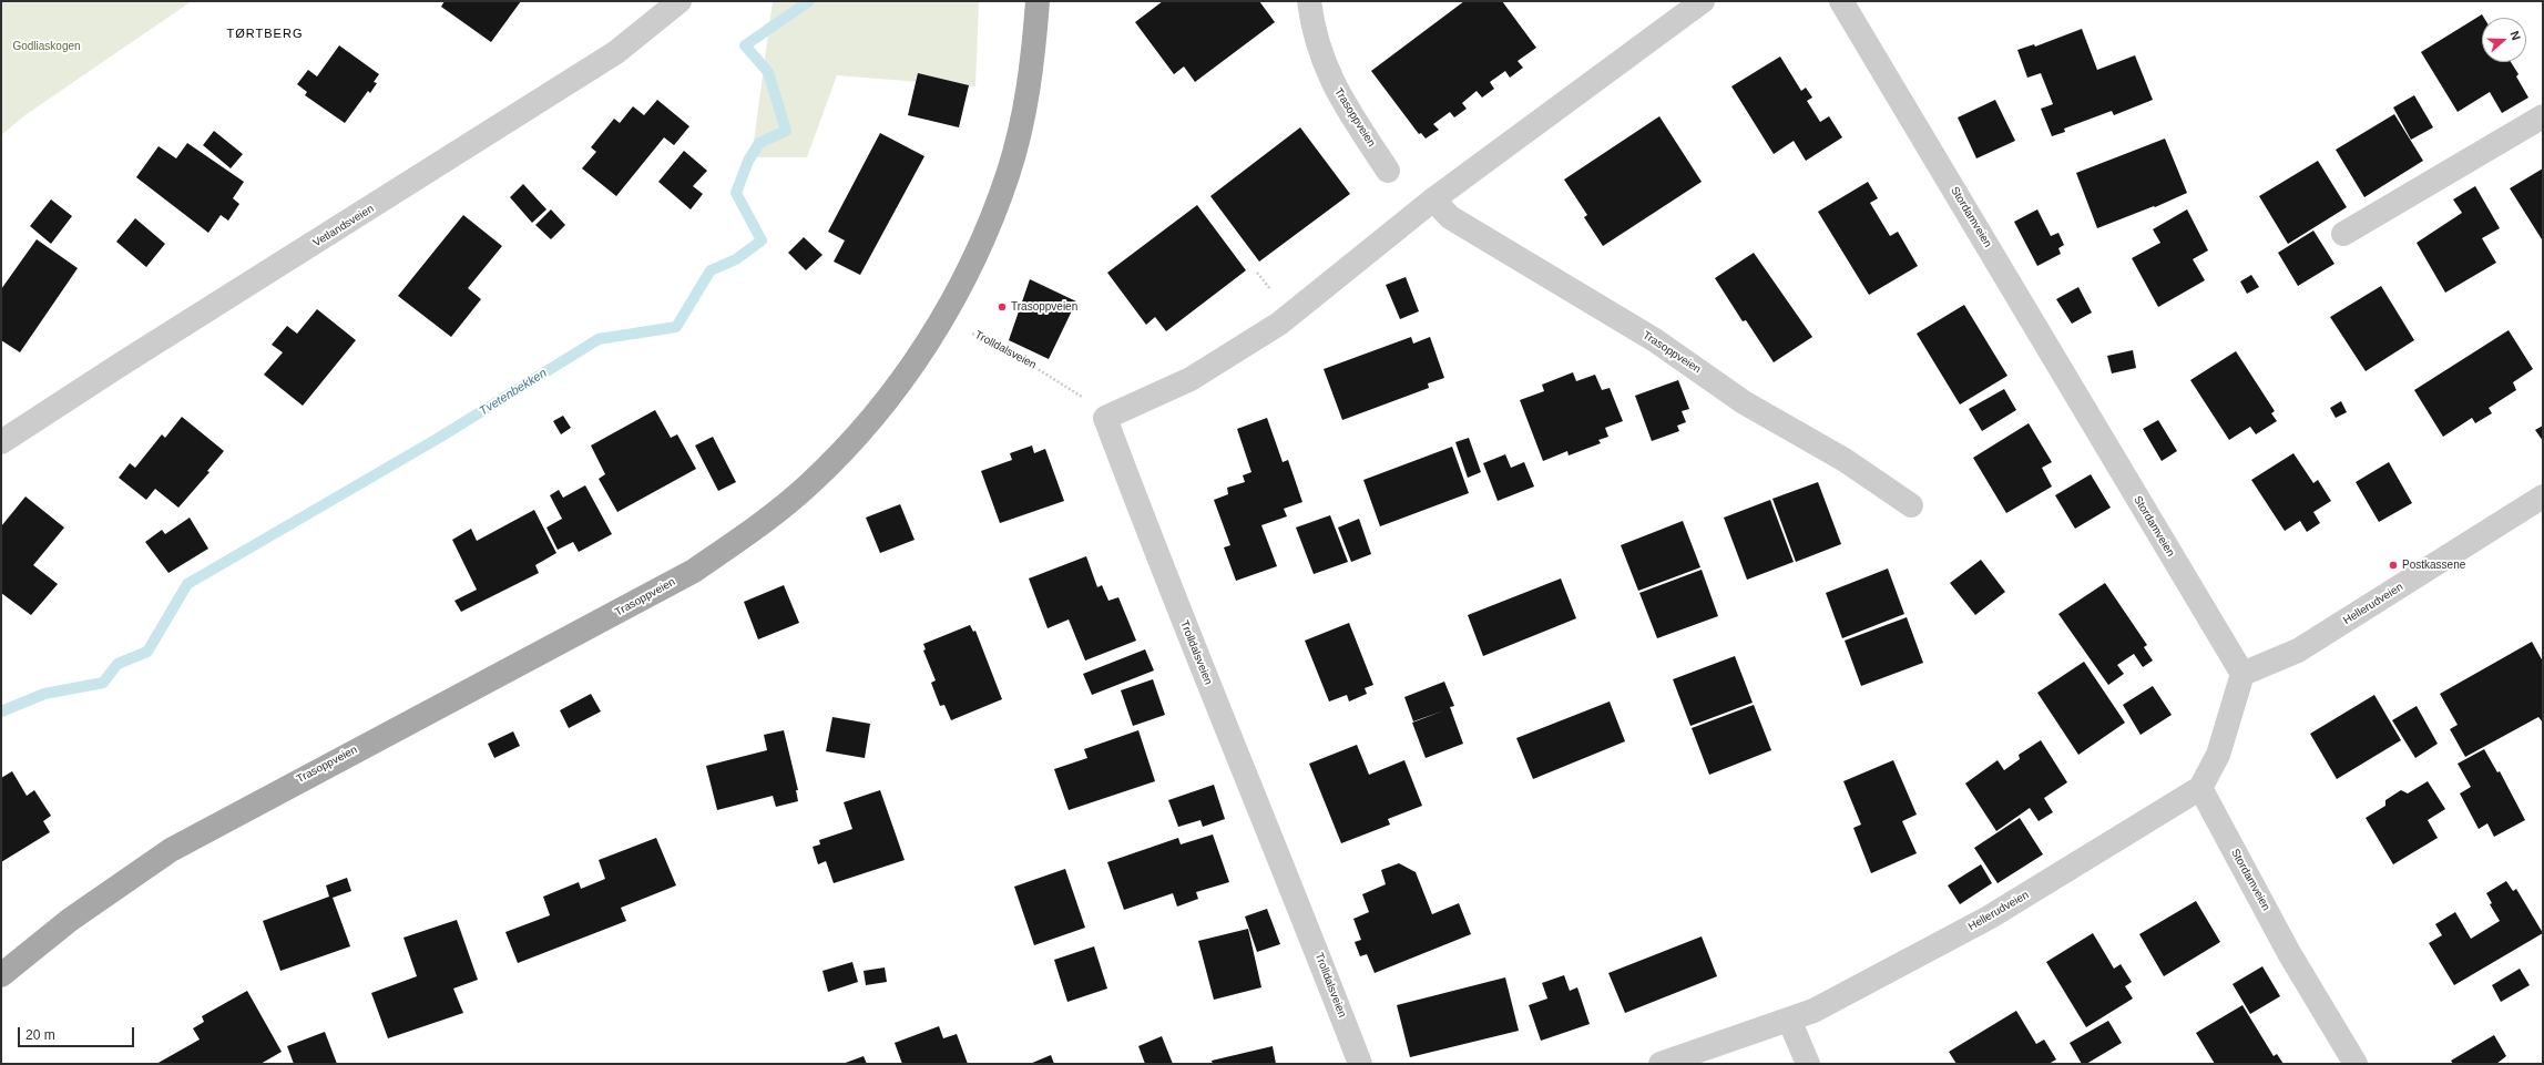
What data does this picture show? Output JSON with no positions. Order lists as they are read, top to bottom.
{
  "streets": {
    "main road": ["Trasoppveien"],
    "street": [
      "Stordamveien",
      "Vetlandsveien",
      "Trolldalsveien",
      "Hellerudveien"
    ]
  },
  "crossings": [
    ["Trasoppveien", "Trolldalsveien"],
    ["Stordamveien", "Hellerudveien"]
  ],
  "districts": ["TØRTBERG"],
  "water": ["Tvetenbekken"],
  "parks": ["Godliaskogen"],
  "places": ["Trasoppveien", "Postkassene"],
  "scale_bar": "20 m",
  "north": "right"
}
